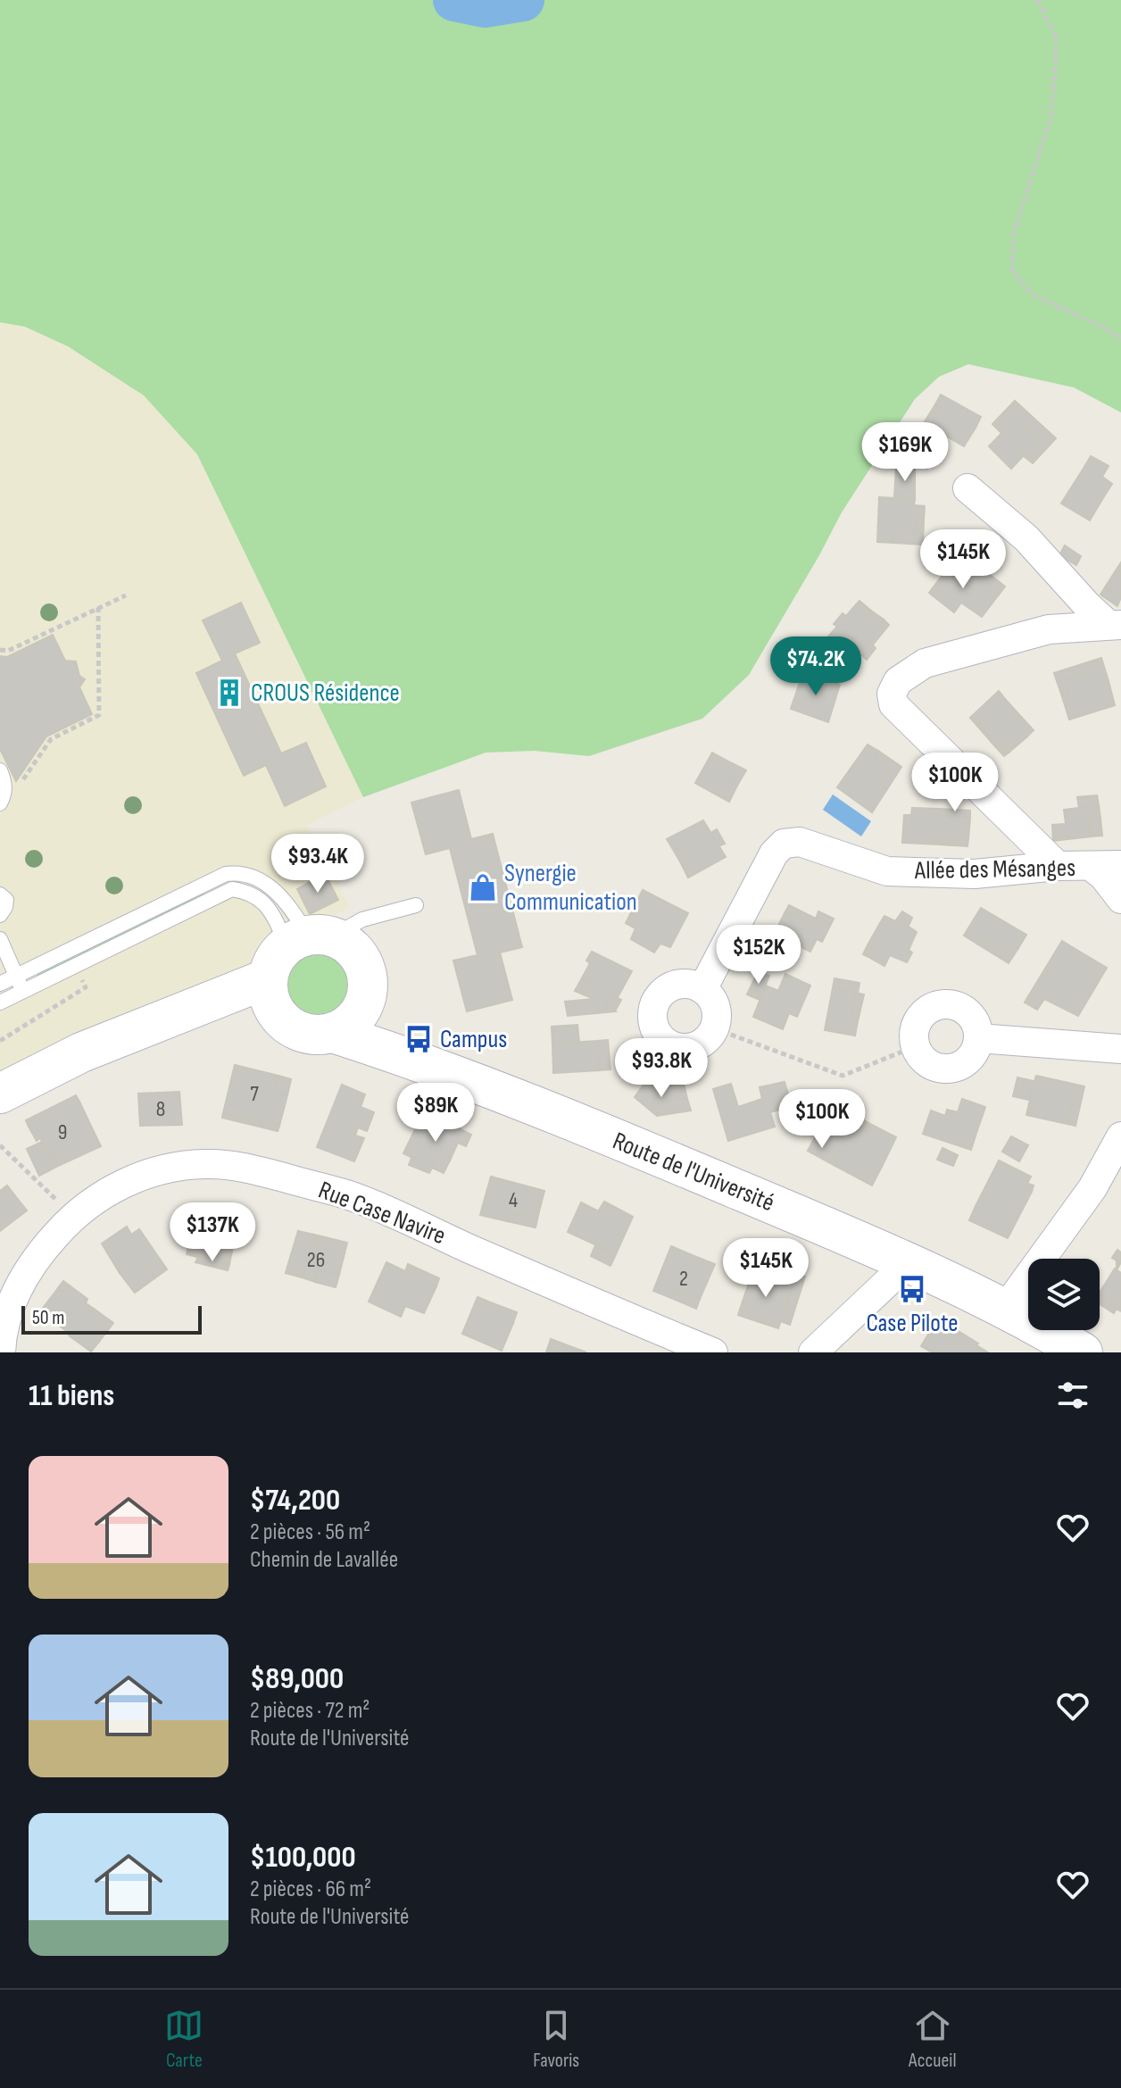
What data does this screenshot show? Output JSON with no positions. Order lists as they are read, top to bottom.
{
  "streets": {
    "main road": ["Route de l'Université"],
    "street": ["Allée des Mésanges", "Rue Case Navire"]
  },
  "places": {
    "building": ["CROUS Résidence"],
    "shop": ["Synergie Communication"],
    "bus stop": ["Campus", "Case Pilote"]
  },
  "house_numbers": [
    "7",
    "8",
    "9",
    "4",
    "26",
    "2"
  ],
  "scale_bar": "50 m",
  "page": {
    "price": [
      "$169K",
      "$145K",
      "$74.2K",
      "$100K",
      "$93.4K",
      "$152K",
      "$93.8K",
      "$89K",
      "$100K",
      "$137K",
      "$145K"
    ],
    "scale": "50 m",
    "heading": "11 biens",
    "list": [
      {
        "name": "$74,200",
        "note": "2 pièces · 56 m² · Chemin de Lavallée"
      },
      {
        "name": "$89,000",
        "note": "2 pièces · 72 m² · Route de l'Université"
      },
      {
        "name": "$100,000",
        "note": "2 pièces · 66 m² · Route de l'Université"
      }
    ],
    "tabs": ["Carte", "Favoris", "Accueil"]
  }
}
